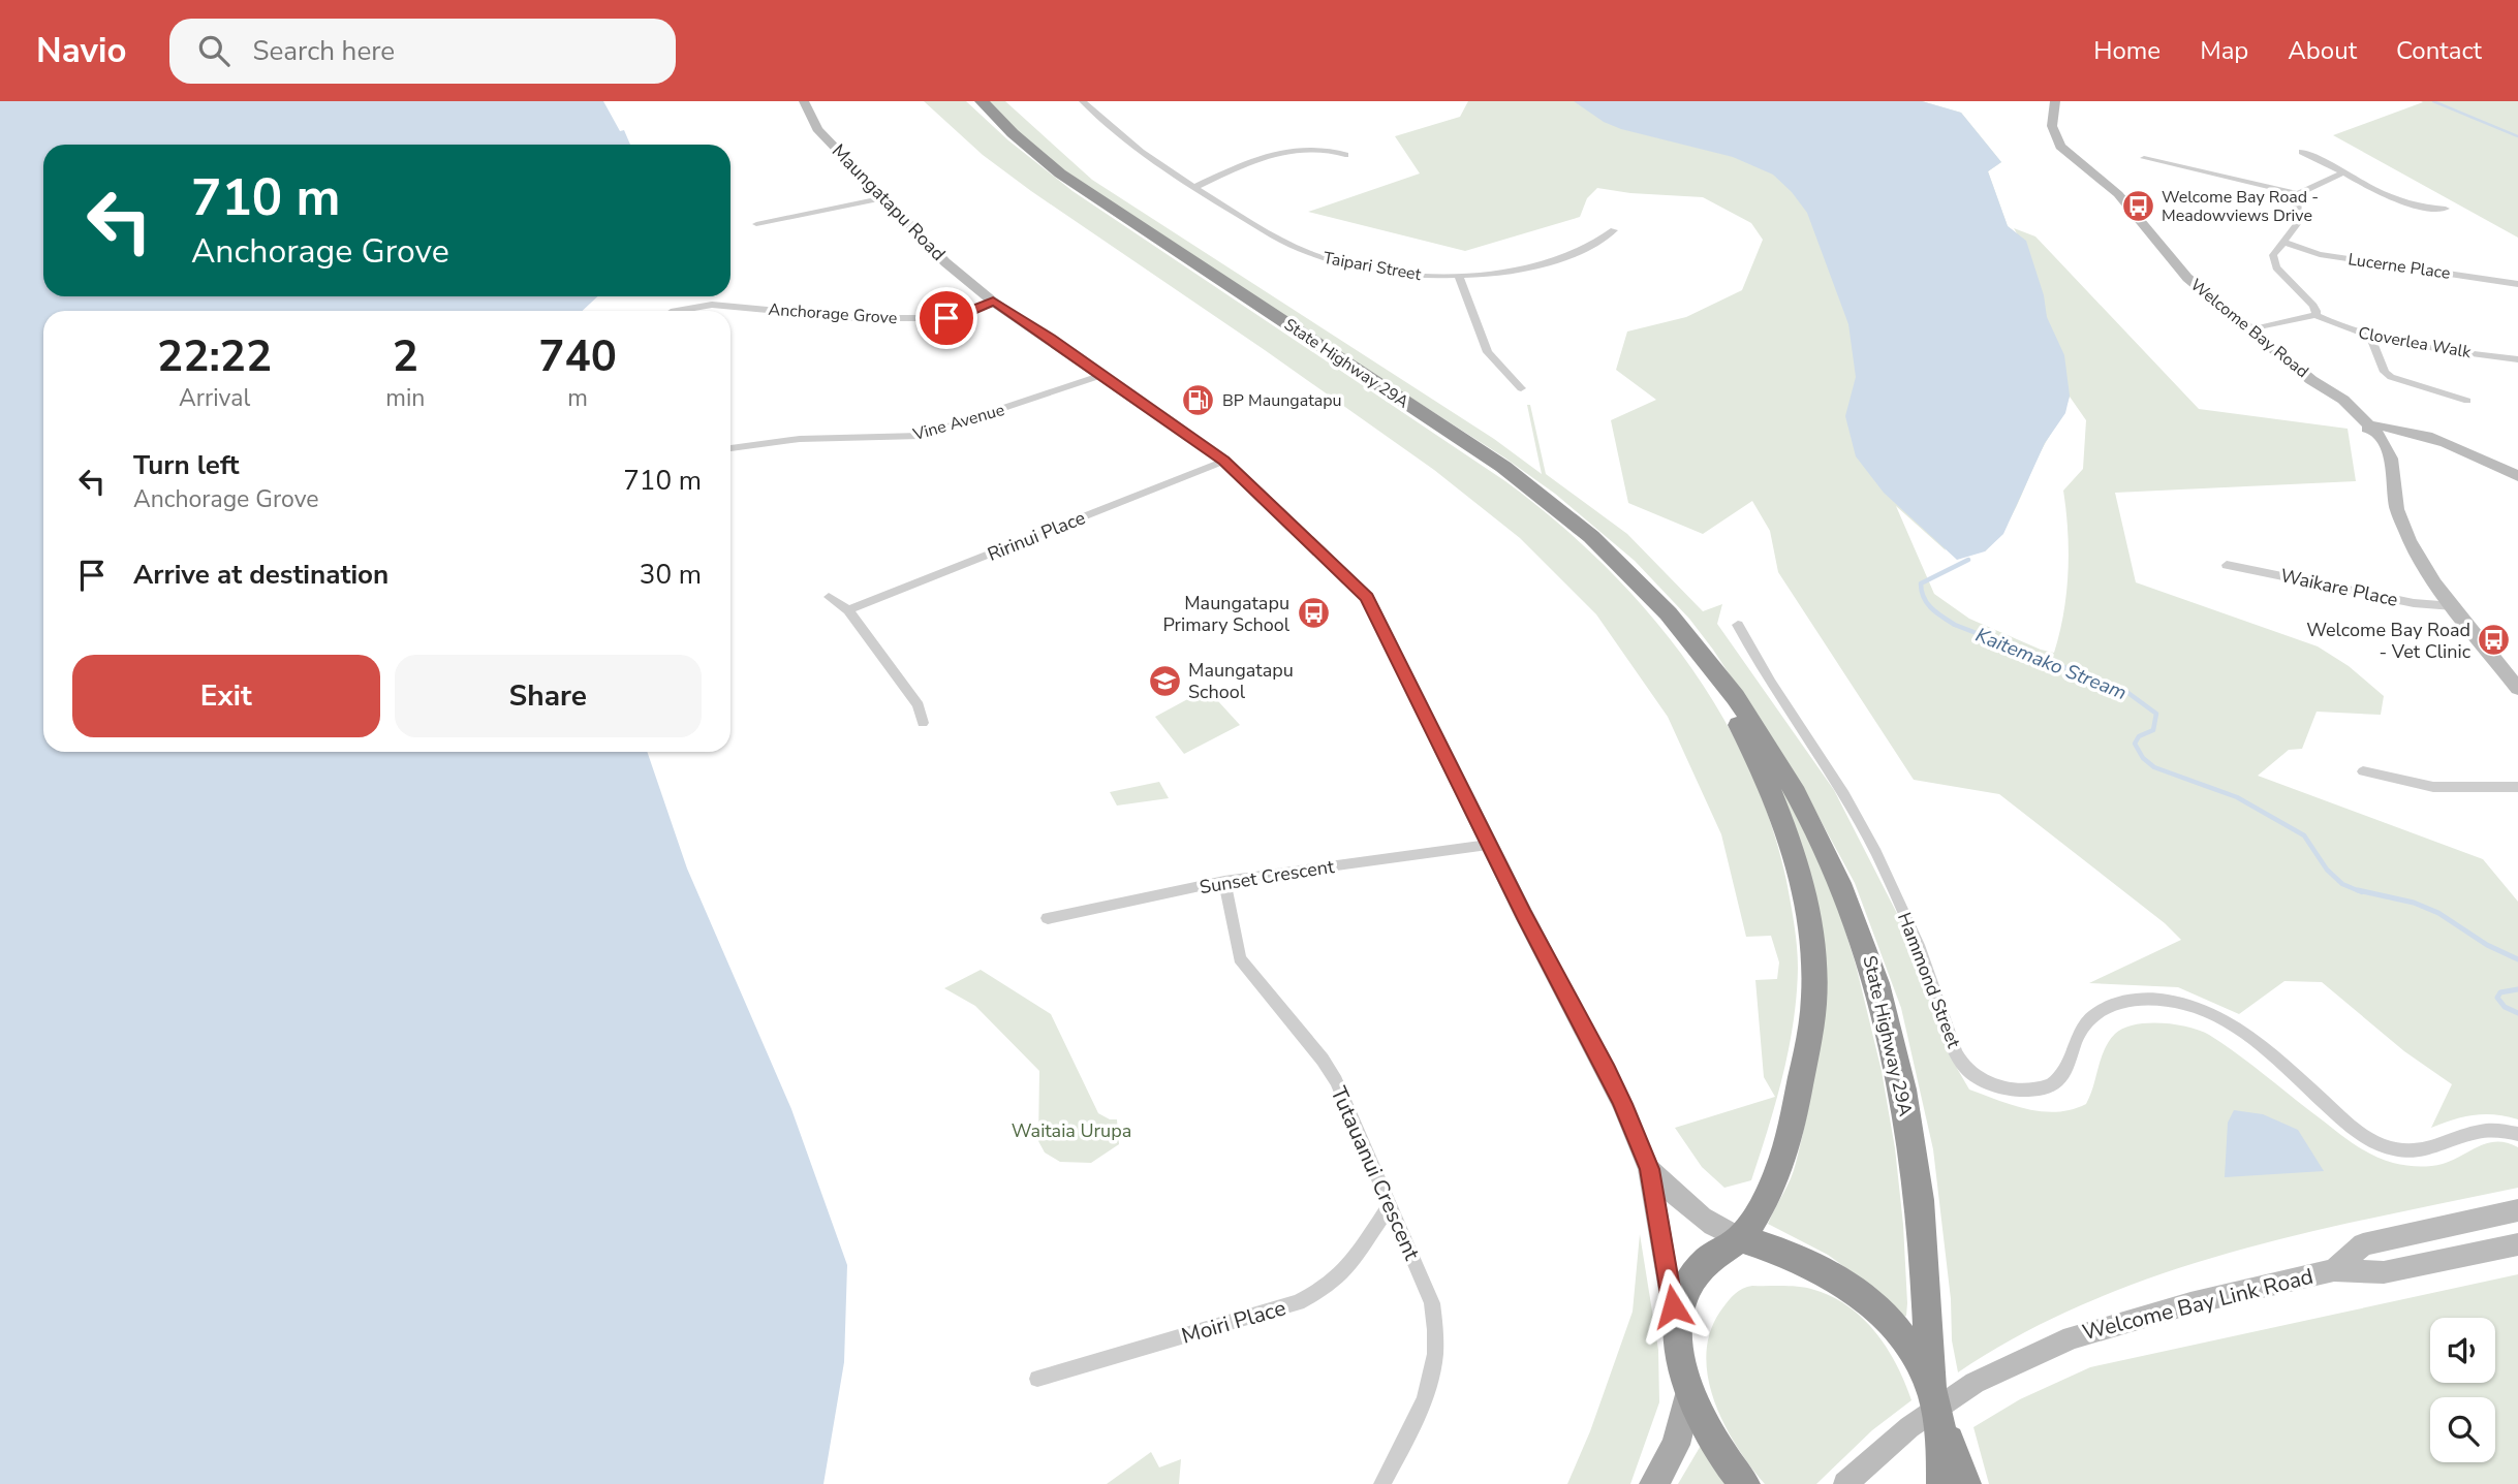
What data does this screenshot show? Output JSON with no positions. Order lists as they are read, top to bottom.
{
  "streets": {
    "highway": ["State Highway 29A"],
    "street": [
      "Maungatapu Road",
      "Taipari Street",
      "Lucerne Place",
      "Anchorage Grove",
      "Welcome Bay Road",
      "Cloverlea Walk",
      "Vine Avenue",
      "Ririnui Place",
      "Waikare Place",
      "Sunset Crescent",
      "Hammond Street",
      "Tutauanui Crescent",
      "Welcome Bay Link Road",
      "Moiri Place"
    ]
  },
  "crossings": [
    ["Maungatapu Road", "Anchorage Grove"],
    ["Maungatapu Road", "State Highway 29A"],
    ["Maungatapu Road", "Vine Avenue"],
    ["Maungatapu Road", "Ririnui Place"],
    ["Maungatapu Road", "Sunset Crescent"],
    ["Welcome Bay Road", "Waikare Place"],
    ["Sunset Crescent", "Tutauanui Crescent"],
    ["Tutauanui Crescent", "Moiri Place"]
  ],
  "water": ["Kaitemako Stream"],
  "parks": ["Waitaia Urupa"],
  "places": {
    "bus stop": ["Welcome Bay Road - Meadowviews Drive", "Maungatapu Primary School", "Welcome Bay Road - Vet Clinic"],
    "fuel station": ["BP Maungatapu"],
    "school or university": ["Maungatapu School"]
  },
  "page": {
    "header": "Navio",
    "search": "Search here",
    "nav": [
      "Home",
      "Map",
      "About",
      "Contact"
    ],
    "turn": ["710 m", "Anchorage Grove"],
    "eta": [
      "22:22",
      "Arrival",
      "2",
      "min",
      "740",
      "m"
    ],
    "list": [
      {
        "name": "Turn left",
        "note": "Anchorage Grove",
        "value": "710 m"
      },
      {
        "name": "Arrive at destination",
        "value": "30 m"
      }
    ],
    "buttons": ["Exit", "Share"]
  }
}
